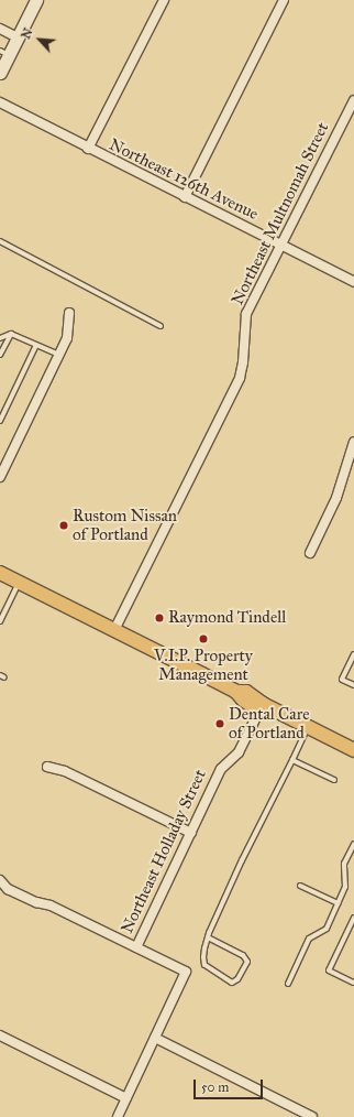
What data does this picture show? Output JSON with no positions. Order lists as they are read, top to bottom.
{
  "streets": {
    "street": ["Northeast 126th Avenue", "Northeast Multnomah Street", "Northeast Holladay Street"]
  },
  "crossings": [
    ["Northeast 126th Avenue", "Northeast Multnomah Street"]
  ],
  "places": [
    "Rustom Nissan of Portland",
    "Raymond Tindell",
    "V.I.P. Property Management",
    "Dental Care of Portland"
  ],
  "scale_bar": "50 m",
  "north": "top left"
}
